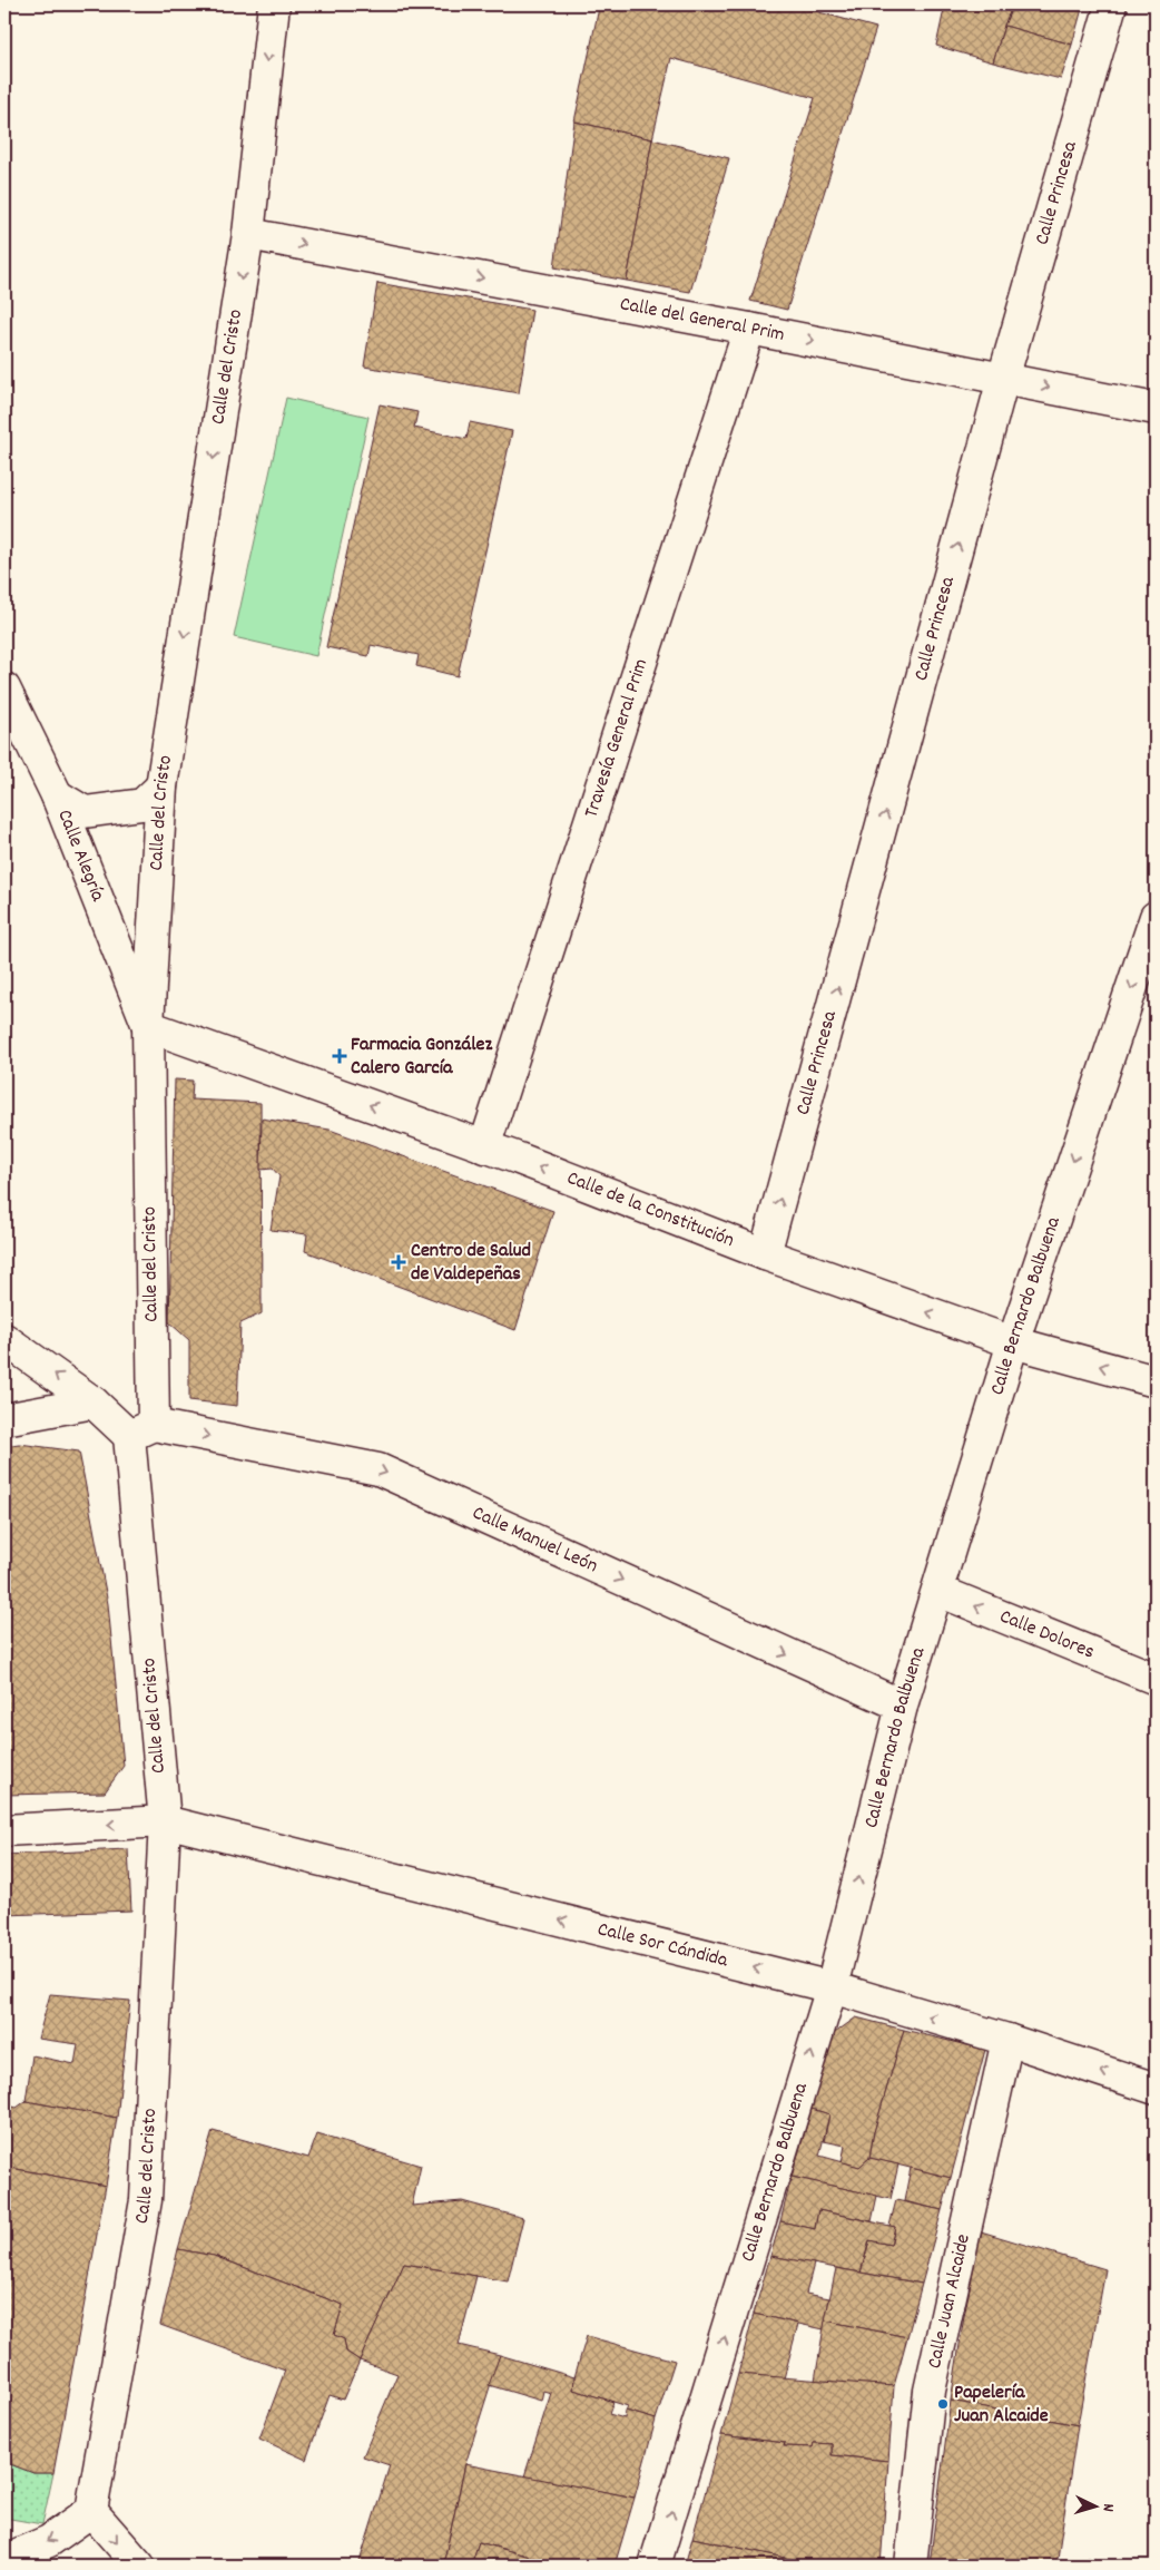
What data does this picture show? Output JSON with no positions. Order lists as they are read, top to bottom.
{
  "streets": {
    "street": [
      "Calle Princesa",
      "Calle del General Prim",
      "Calle del Cristo",
      "Travesía General Prim",
      "Calle Alegría",
      "Calle de la Constitución",
      "Calle Bernardo Balbuena",
      "Calle Manuel León",
      "Calle Dolores",
      "Calle Sor Cándida",
      "Calle Juan Alcaide"
    ]
  },
  "crossings": [
    ["Calle Princesa", "Calle del General Prim"],
    ["Calle Princesa", "Calle de la Constitución"],
    ["Calle del General Prim", "Calle del Cristo"],
    ["Calle del General Prim", "Travesía General Prim"],
    ["Calle del Cristo", "Calle Alegría"],
    ["Calle del Cristo", "Calle de la Constitución"],
    ["Calle del Cristo", "Calle Manuel León"],
    ["Calle del Cristo", "Calle Sor Cándida"],
    ["Travesía General Prim", "Calle de la Constitución"],
    ["Calle Alegría", "Calle de la Constitución"],
    ["Calle de la Constitución", "Calle Bernardo Balbuena"],
    ["Calle Bernardo Balbuena", "Calle Manuel León"],
    ["Calle Bernardo Balbuena", "Calle Dolores"],
    ["Calle Bernardo Balbuena", "Calle Sor Cándida"],
    ["Calle Sor Cándida", "Calle Juan Alcaide"]
  ],
  "one_way": [
    "Calle Princesa",
    "Calle del General Prim",
    "Calle de la Constitución",
    "Calle Manuel León",
    "Calle Dolores",
    "Calle Sor Cándida"
  ],
  "places": {
    "health": ["Farmacia González Calero García", "Centro de Salud de Valdepeñas"],
    "other": ["Papelería Juan Alcaide"]
  },
  "north": "right"
}
